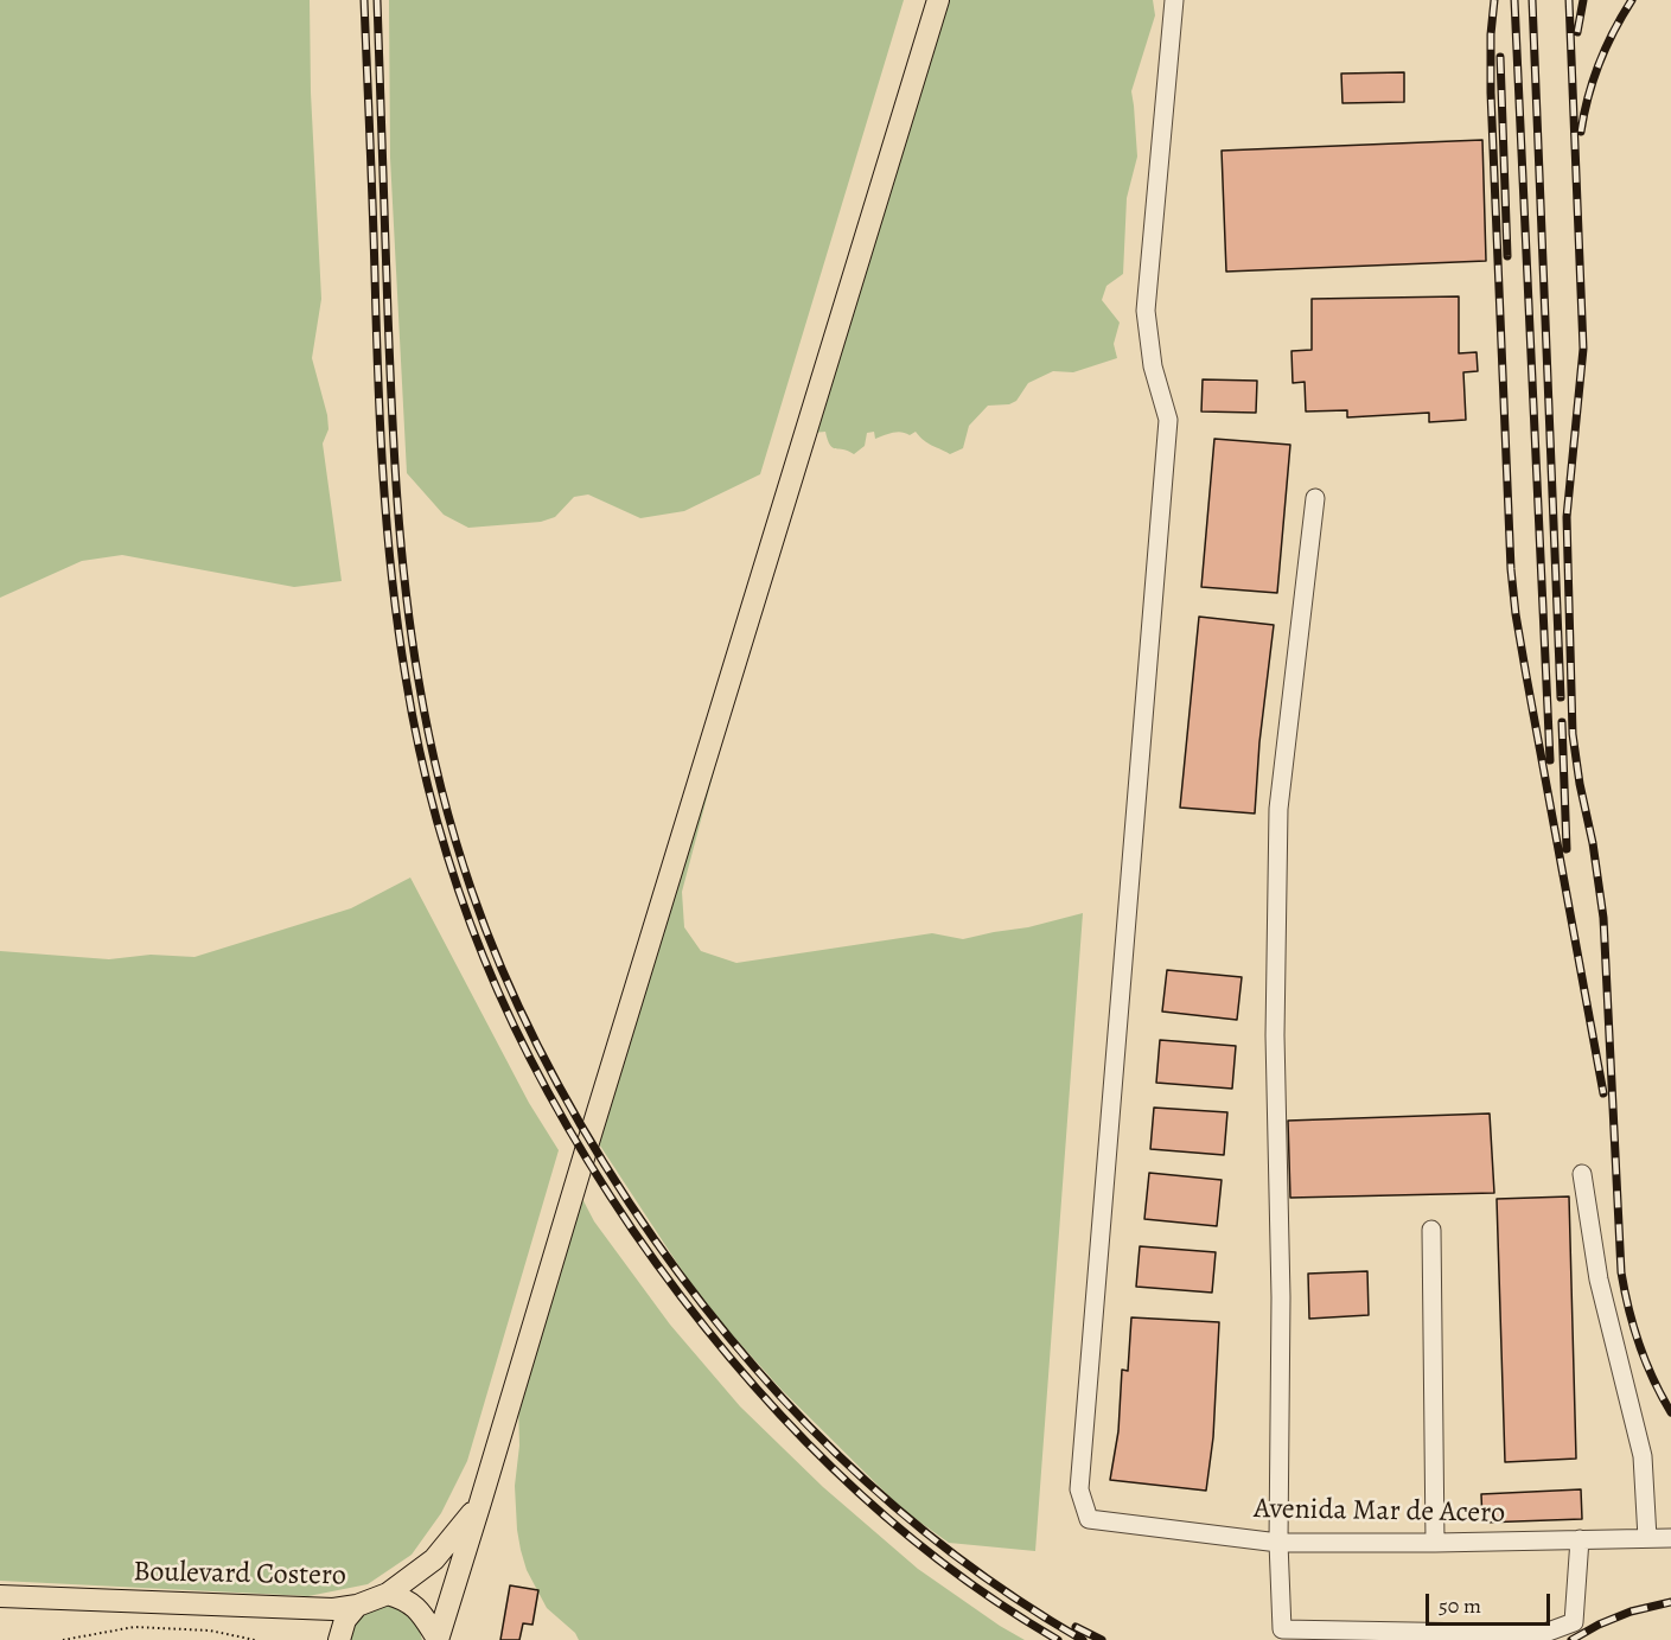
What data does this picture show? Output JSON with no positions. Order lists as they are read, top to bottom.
{
  "streets": {
    "main road": ["Boulevard Costero"],
    "street": ["Avenida Mar de Acero"]
  },
  "scale_bar": "50 m"
}
